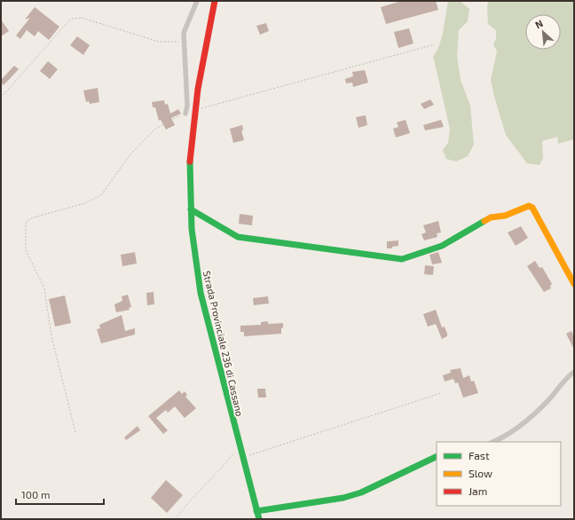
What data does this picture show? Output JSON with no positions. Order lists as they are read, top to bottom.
{
  "streets": {
    "street": ["Strada Provinciale 236 di Cassano"]
  },
  "legend": ["Fast", "Slow", "Jam"],
  "scale_bar": "100 m",
  "north": "top left"
}
